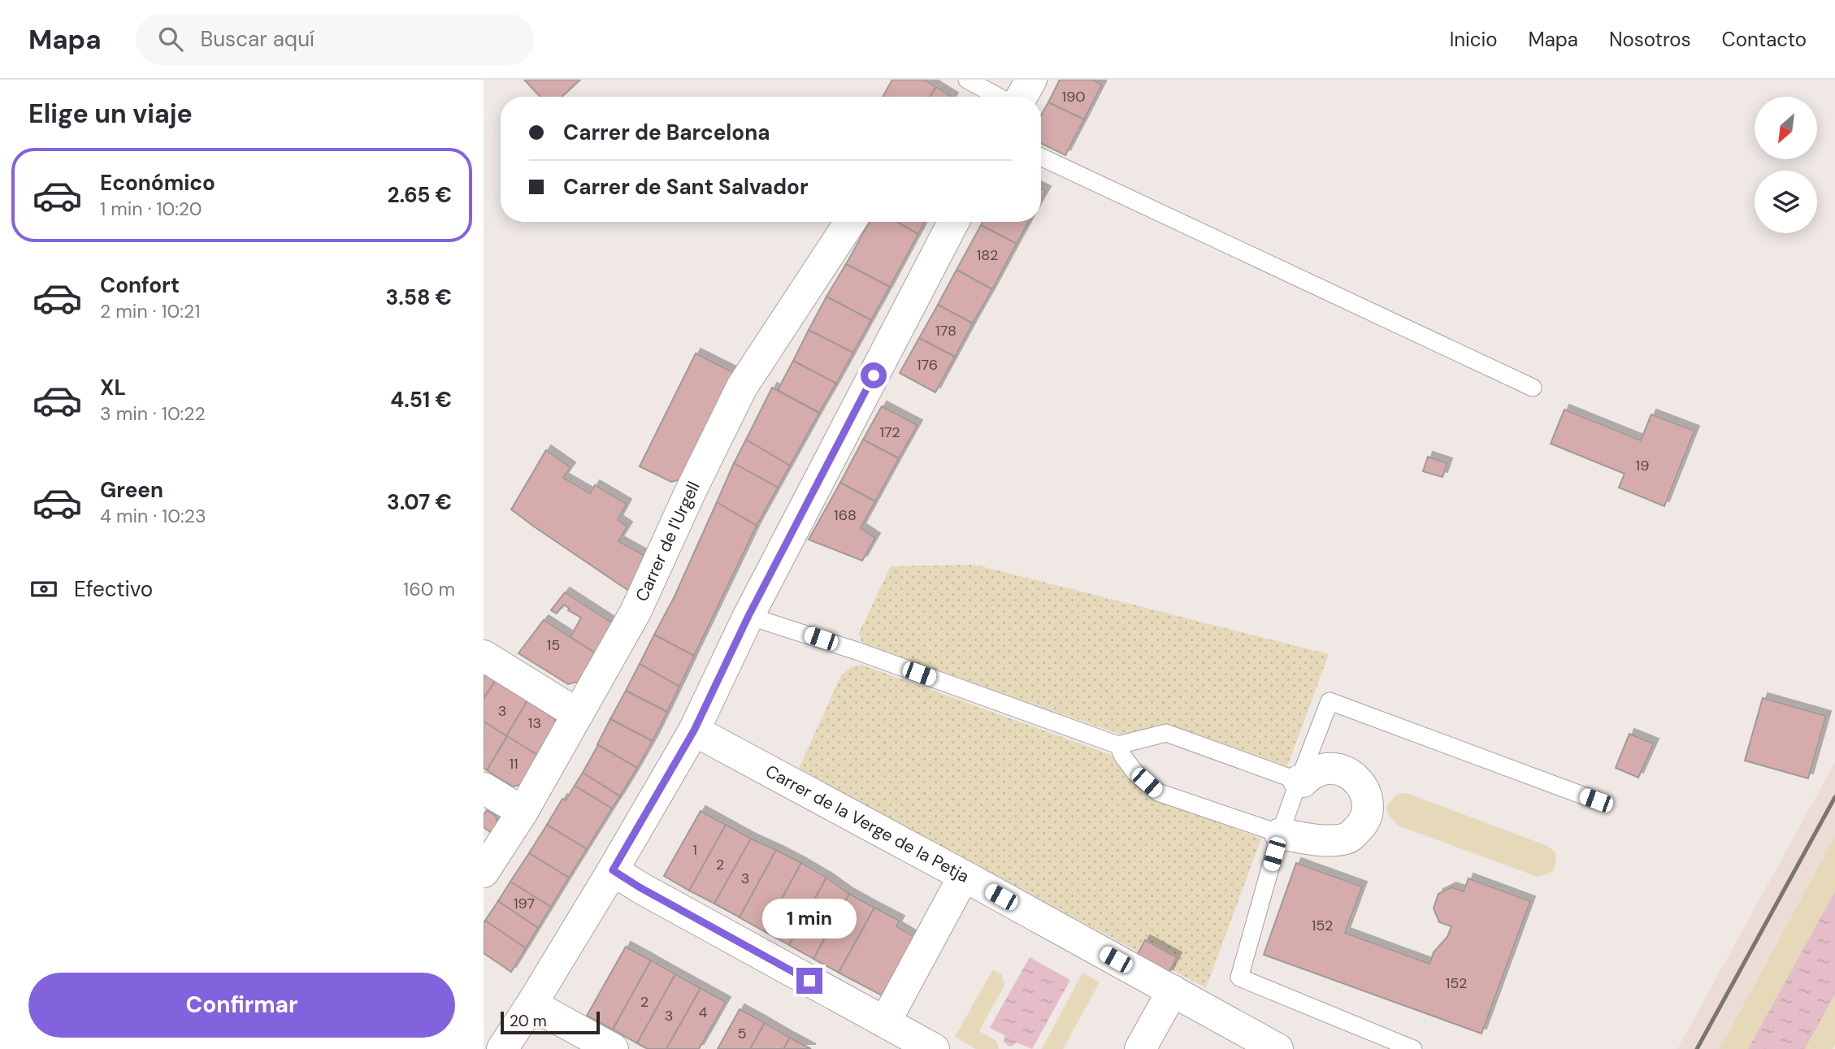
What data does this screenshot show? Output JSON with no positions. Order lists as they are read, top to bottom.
{
  "streets": {
    "street": ["Carrer de l'Urgell", "Carrer de la Verge de la Petja"]
  },
  "house_numbers": [
    "190",
    "182",
    "178",
    "176",
    "172",
    "19",
    "168",
    "15",
    "3",
    "13",
    "11",
    "1",
    "2",
    "3",
    "197",
    "152",
    "152",
    "2",
    "4",
    "3",
    "5"
  ],
  "scale_bar": "20 m",
  "north": "bottom left",
  "page": {
    "header": "Mapa",
    "search": "Buscar aquí",
    "nav": [
      "Inicio",
      "Mapa",
      "Nosotros",
      "Contacto"
    ],
    "heading": "Elige un viaje",
    "banner": ["Carrer de Barcelona", "Carrer de Sant Salvador"],
    "list": [
      {
        "name": "Económico",
        "note": "1 min · 10:20",
        "value": "2.65 €"
      },
      {
        "name": "Confort",
        "note": "2 min · 10:21",
        "value": "3.58 €"
      },
      {
        "name": "XL",
        "note": "3 min · 10:22",
        "value": "4.51 €"
      },
      {
        "name": "Green",
        "note": "4 min · 10:23",
        "value": "3.07 €"
      }
    ],
    "pay": ["Efectivo", "160 m"],
    "bubble": "1 min",
    "buttons": "Confirmar",
    "scale": "20 m"
  }
}
